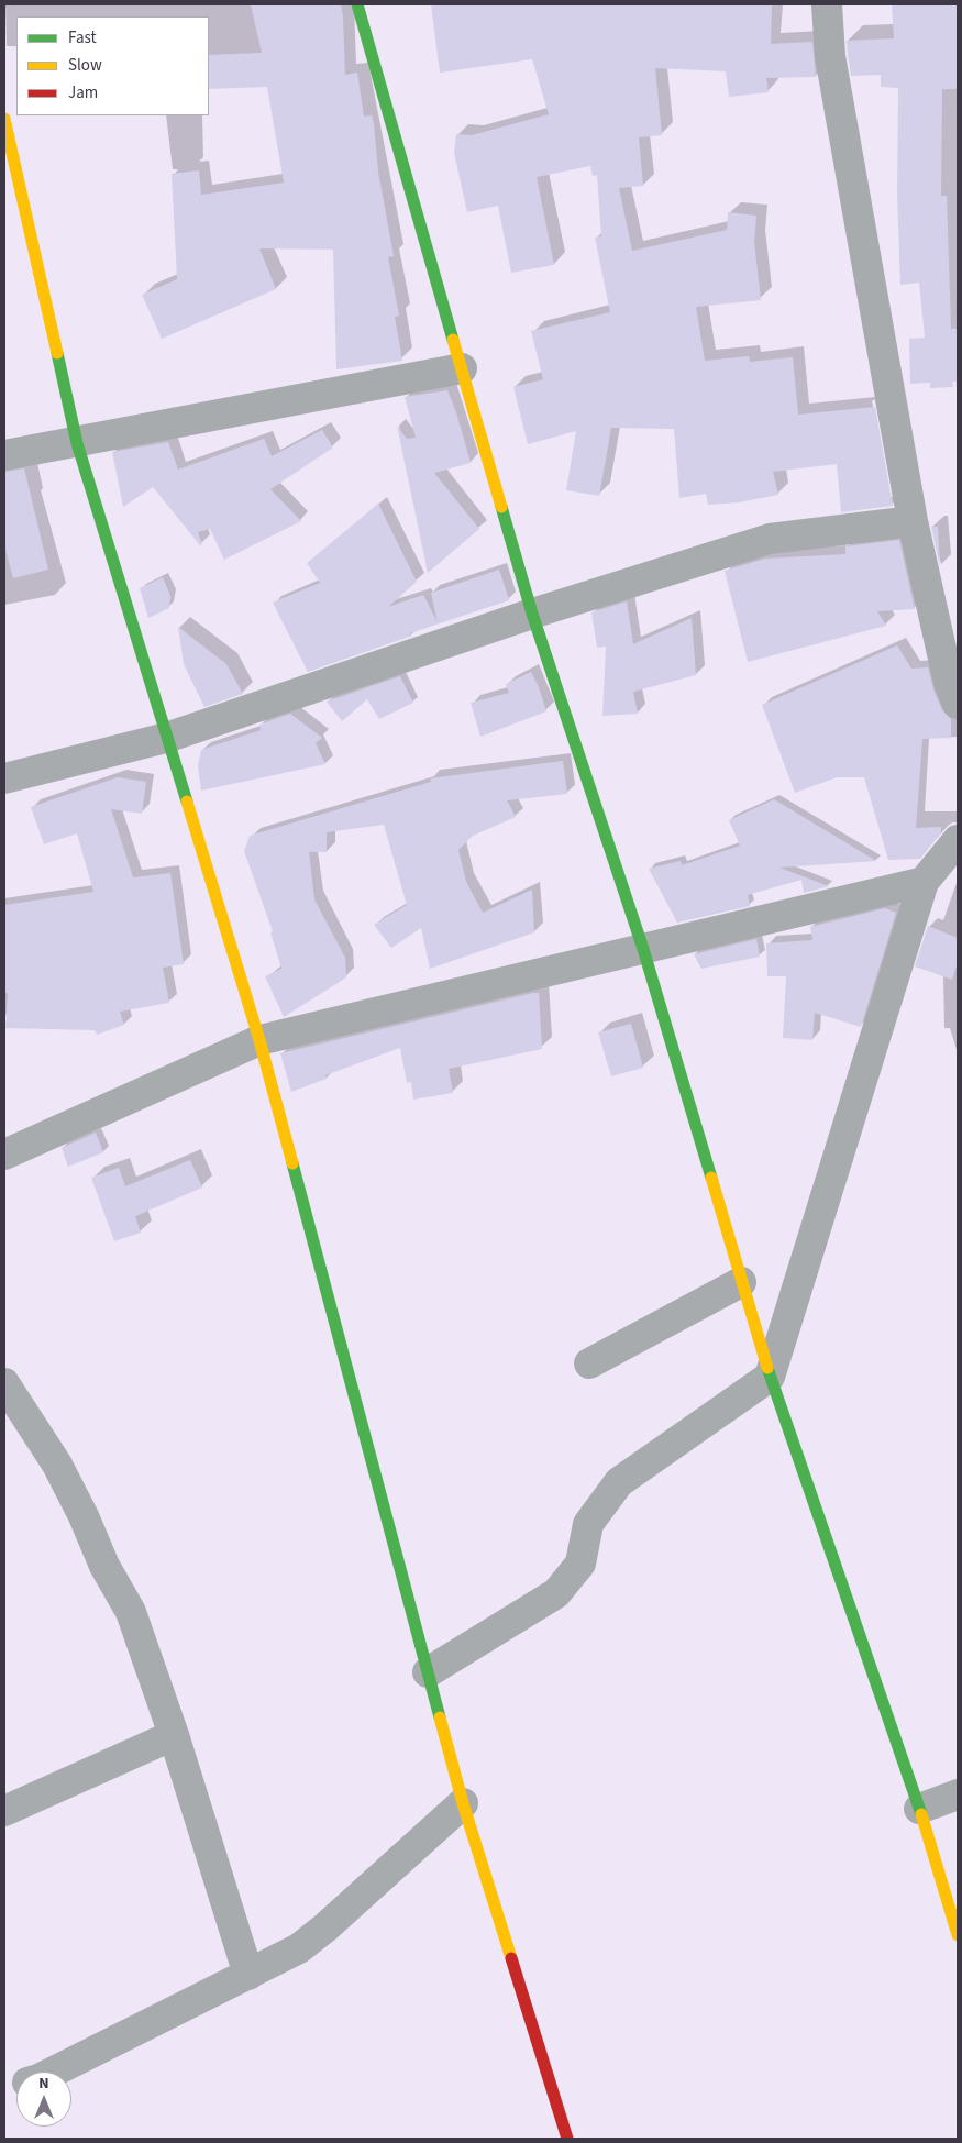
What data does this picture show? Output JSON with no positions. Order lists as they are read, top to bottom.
{
  "legend": ["Fast", "Slow", "Jam"],
  "north": "top"
}
